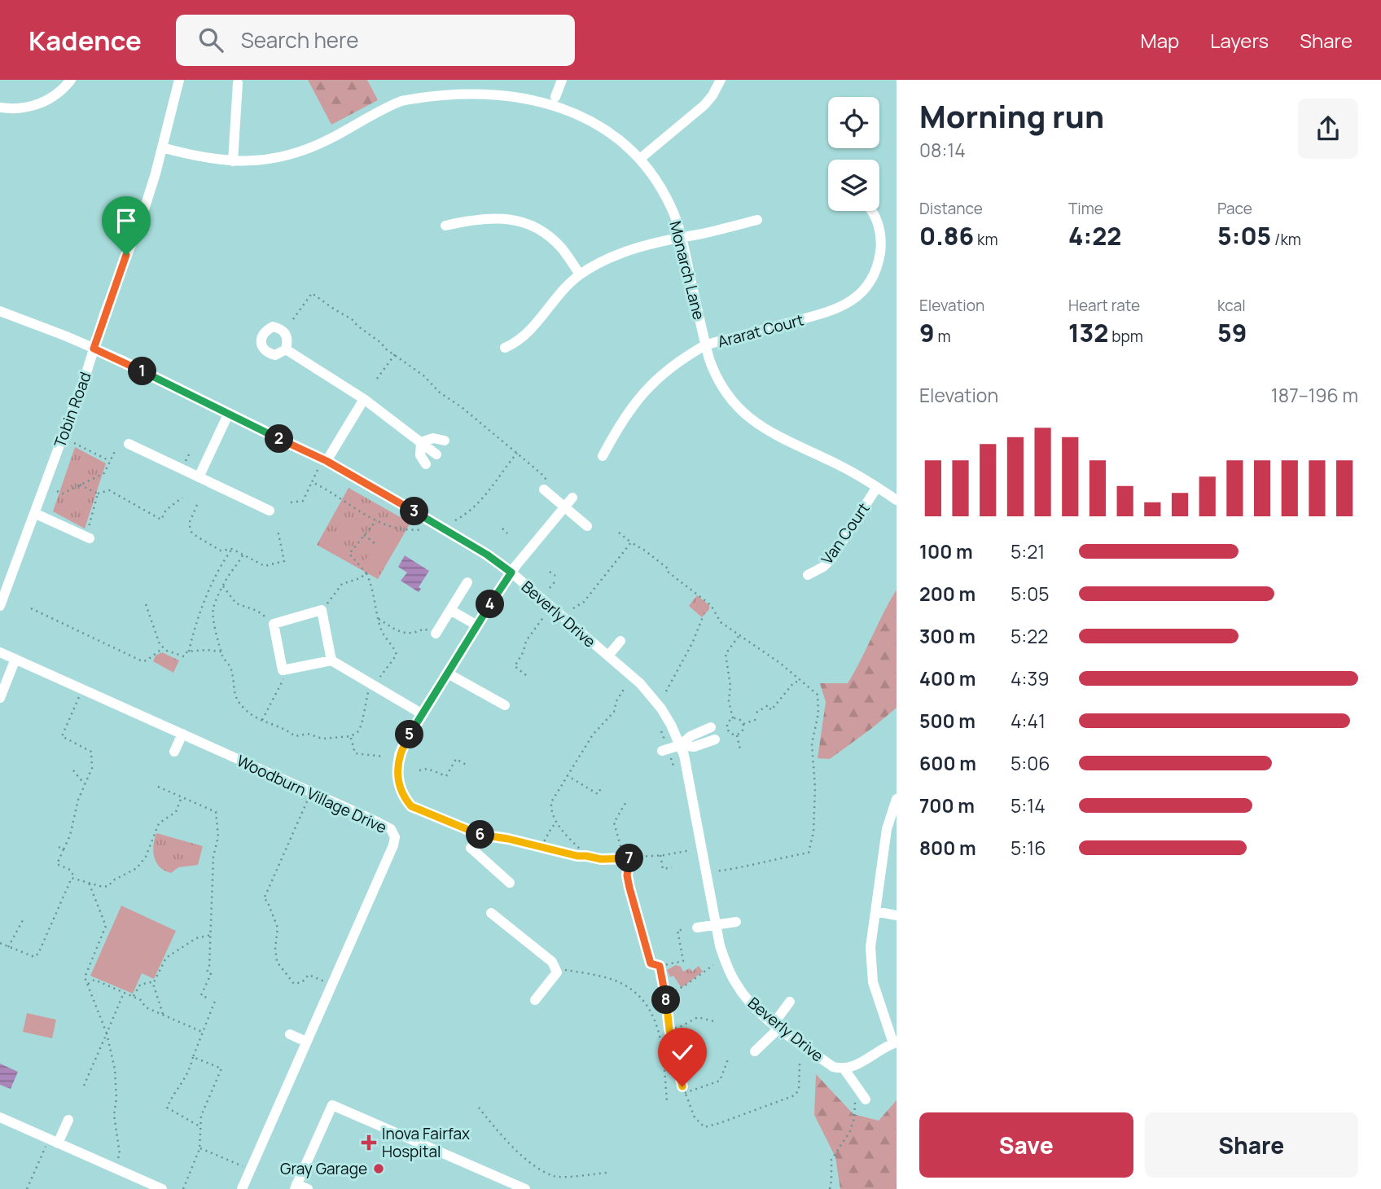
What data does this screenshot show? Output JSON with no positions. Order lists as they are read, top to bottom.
{
  "streets": {
    "street": [
      "Monarch Lane",
      "Ararat Court",
      "Tobin Road",
      "Van Court",
      "Beverly Drive",
      "Woodburn Village Drive"
    ]
  },
  "crossings": [
    ["Monarch Lane", "Ararat Court"],
    ["Monarch Lane", "Tobin Road"],
    ["Monarch Lane", "Van Court"],
    ["Tobin Road", "Beverly Drive"]
  ],
  "places": {
    "health": ["Inova Fairfax Hospital"],
    "other": ["Gray Garage"]
  },
  "page": {
    "header": "Kadence",
    "search": "Search here",
    "nav": ["Map", "Layers", "Share"],
    "heading": ["Morning run", "08:14"],
    "stats": [
      ["Distance", "0.86 km"],
      ["Time", "4:22"],
      ["Pace", "5:05 /km"],
      ["Elevation", "9 m"],
      ["Heart rate", "132 bpm"],
      ["kcal", "59"]
    ],
    "pins": [
      "1",
      "2",
      "3",
      "4",
      "5",
      "6",
      "7",
      "8"
    ],
    "chart": ["Elevation", "187–196 m"],
    "list": [
      {
        "name": "100 m",
        "note": "5:21"
      },
      {
        "name": "200 m",
        "note": "5:05"
      },
      {
        "name": "300 m",
        "note": "5:22"
      },
      {
        "name": "400 m",
        "note": "4:39"
      },
      {
        "name": "500 m",
        "note": "4:41"
      },
      {
        "name": "600 m",
        "note": "5:06"
      },
      {
        "name": "700 m",
        "note": "5:14"
      },
      {
        "name": "800 m",
        "note": "5:16"
      }
    ],
    "buttons": ["Save", "Share"]
  }
}
